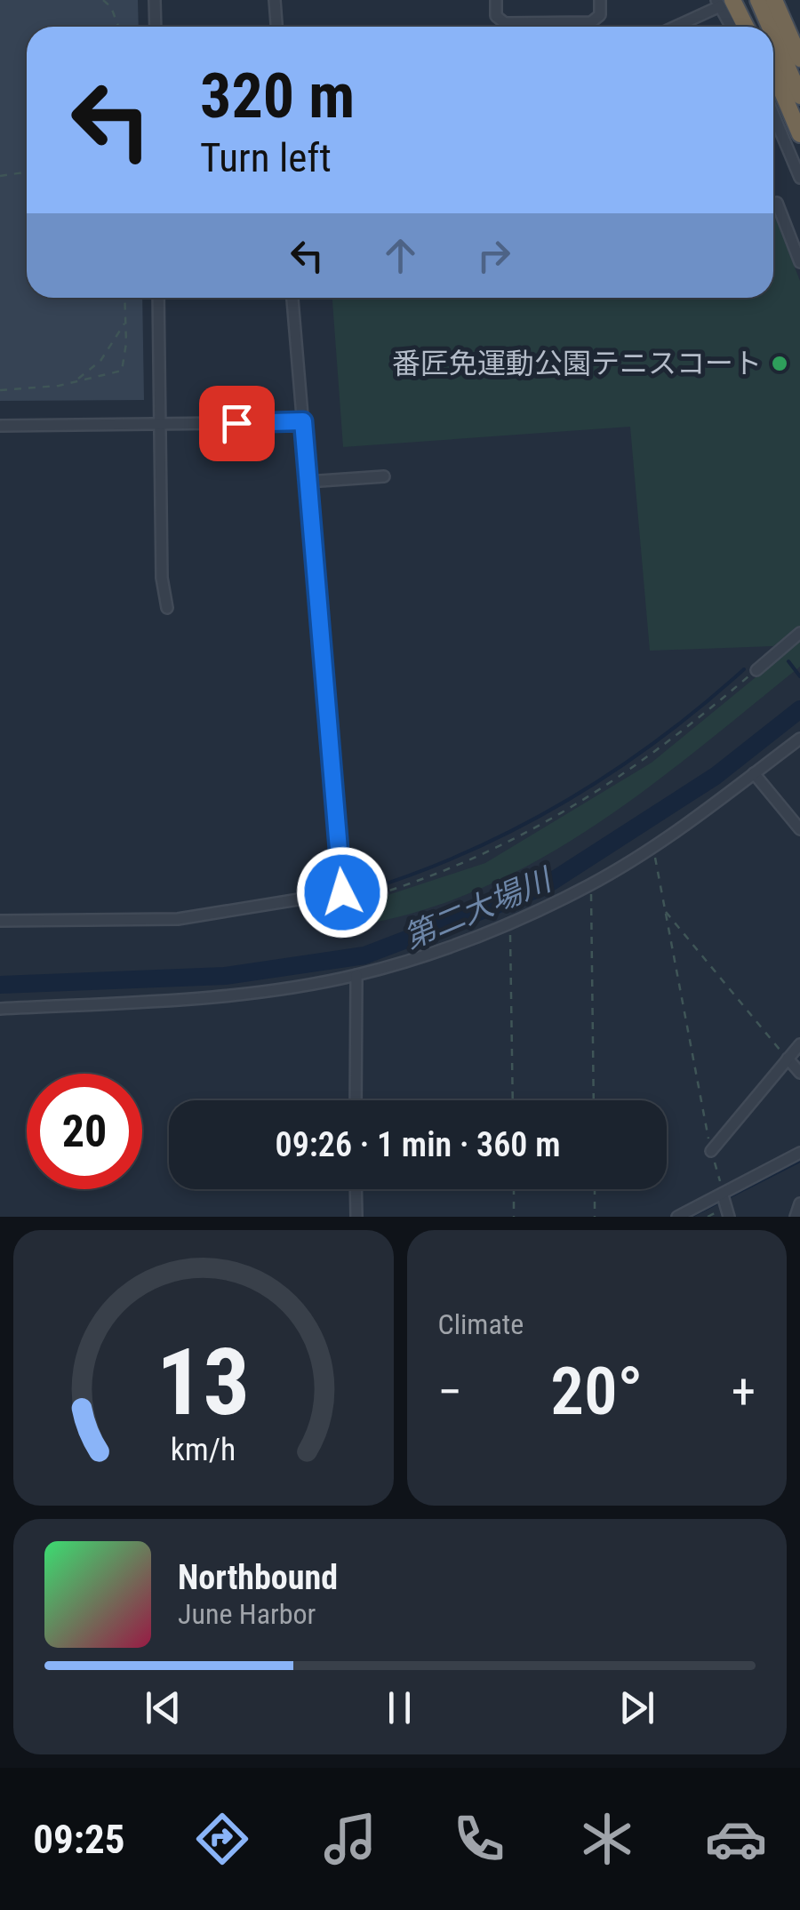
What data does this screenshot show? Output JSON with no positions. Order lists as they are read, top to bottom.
{
  "water": ["第二大場川"],
  "places": ["番匠免運動公園テニスコート"],
  "page": {
    "turn": ["320 m", "Turn left"],
    "limit": "20",
    "trip": "09:26 · 1 min · 360 m",
    "tile": "Climate",
    "heat": ["−", "20°", "+"],
    "song": ["Northbound", "June Harbor"],
    "tabs": "09:25",
    "gauge": ["13", "km/h"]
  }
}
